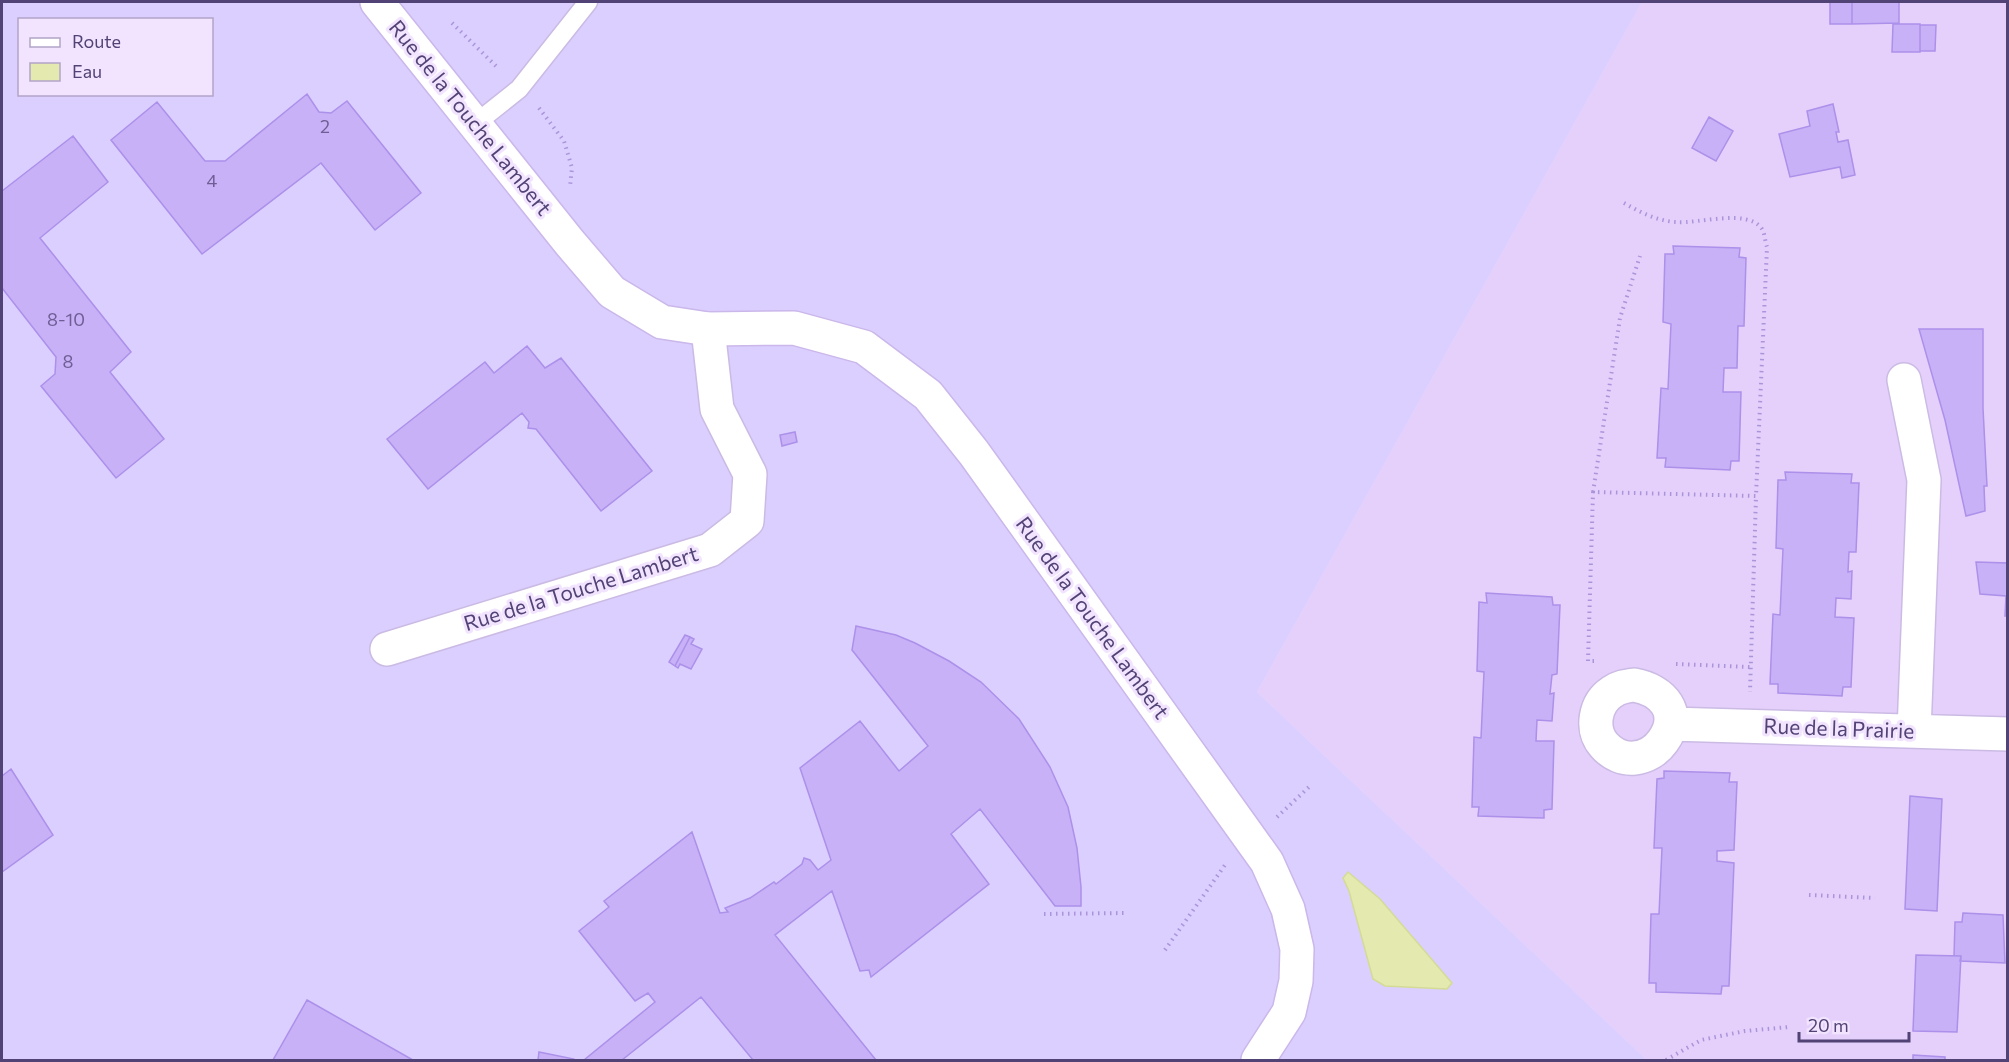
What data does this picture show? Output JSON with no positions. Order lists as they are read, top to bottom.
{
  "streets": {
    "street": ["Rue de la Touche Lambert", "Rue de la Prairie"]
  },
  "house_numbers": [
    "2",
    "4",
    "8-10",
    "8"
  ],
  "legend": ["Route", "Eau"],
  "scale_bar": "20 m"
}
